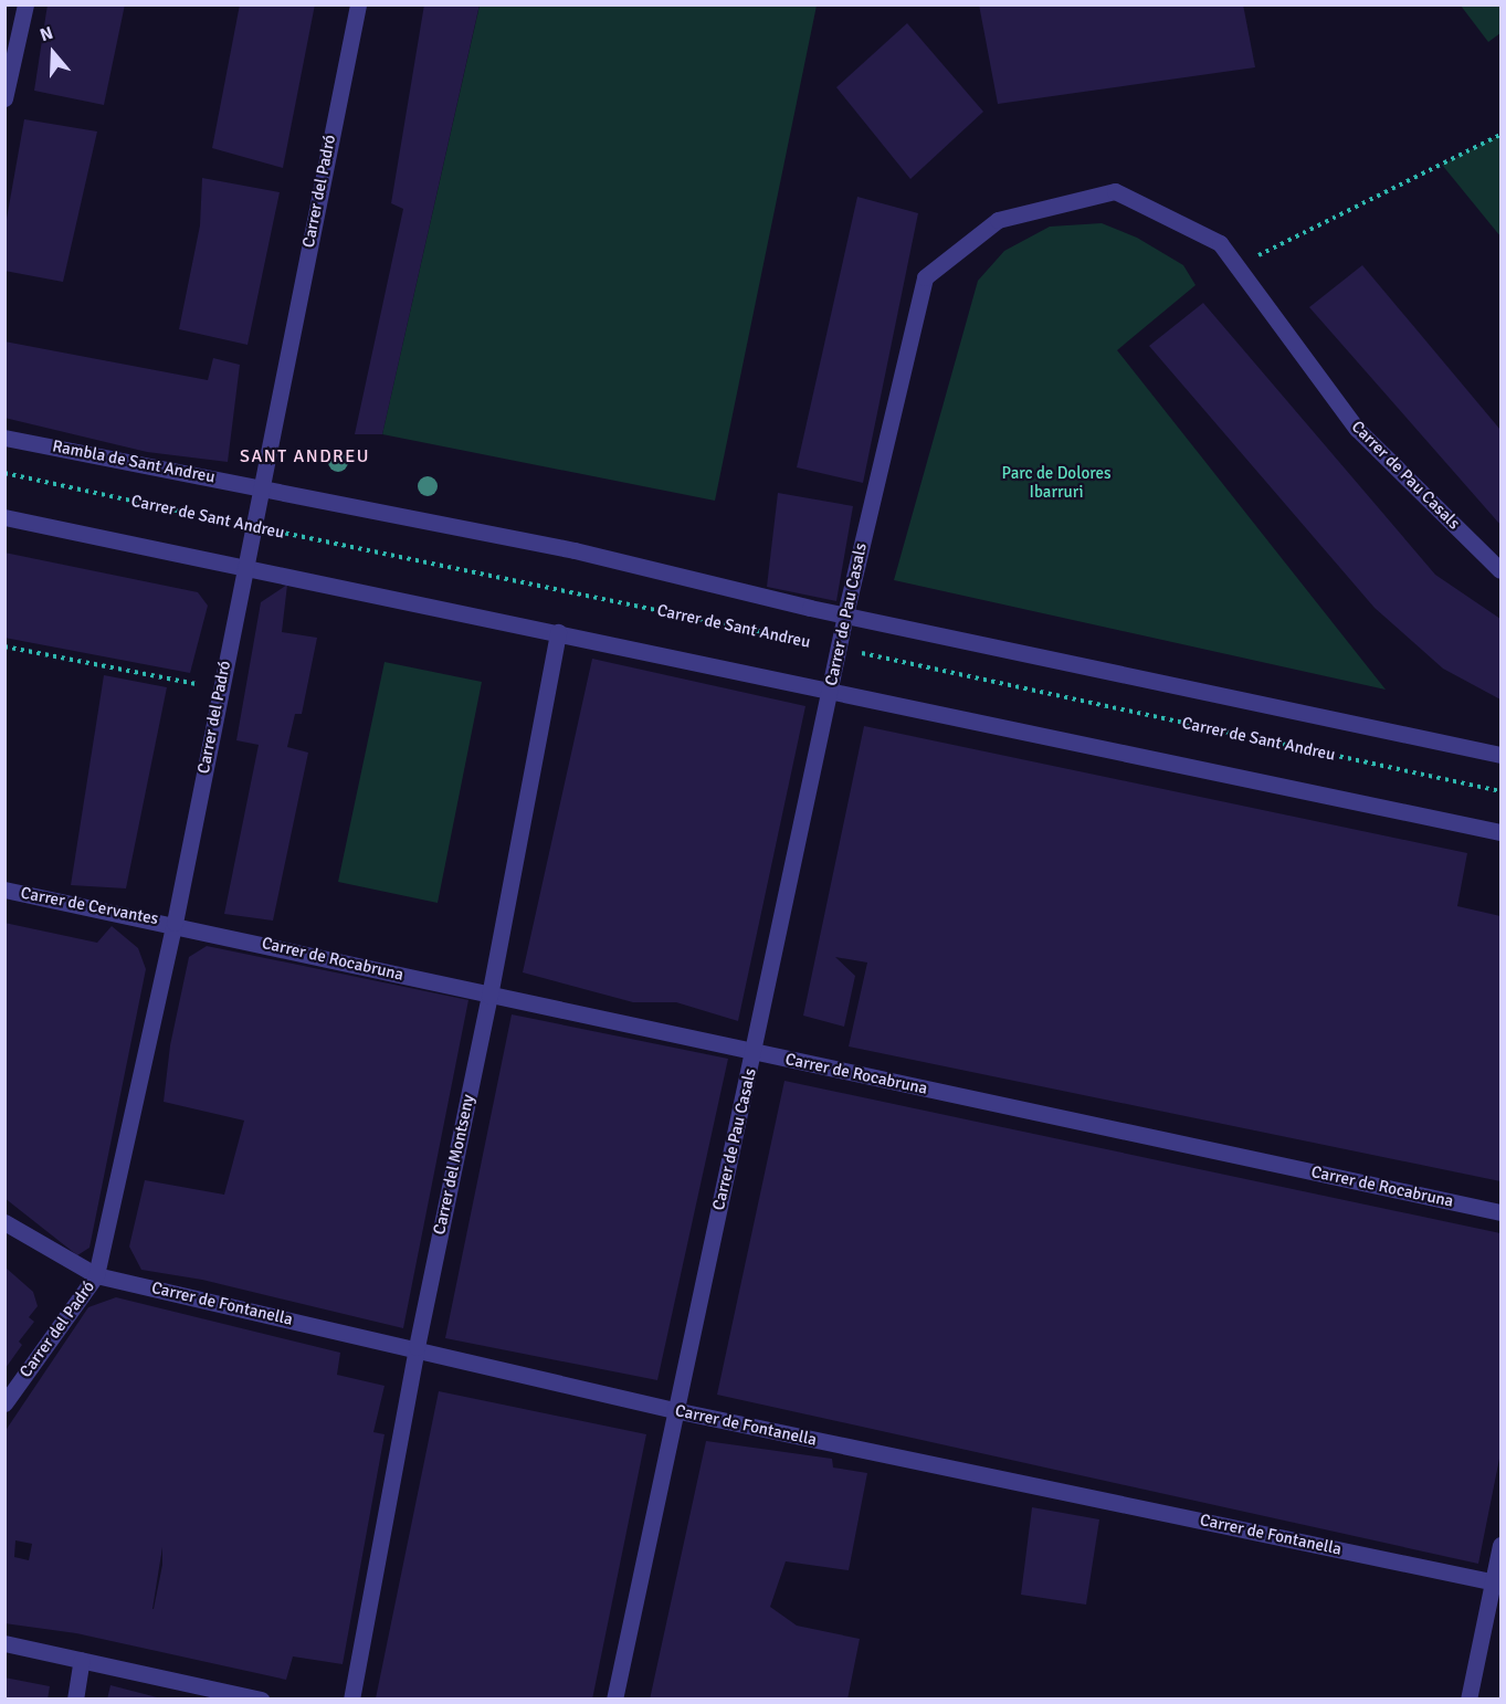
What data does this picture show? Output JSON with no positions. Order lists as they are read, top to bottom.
{
  "streets": {
    "street": [
      "Carrer del Padró",
      "Rambla de Sant Andreu",
      "Carrer de Pau Casals",
      "Carrer de Sant Andreu",
      "Carrer de Cervantes",
      "Carrer de Rocabruna",
      "Carrer del Montseny",
      "Carrer de Fontanella"
    ]
  },
  "crossings": [
    ["Carrer del Padró", "Rambla de Sant Andreu"],
    ["Carrer del Padró", "Carrer de Sant Andreu"],
    ["Carrer del Padró", "Carrer de Cervantes"],
    ["Carrer del Padró", "Carrer de Rocabruna"],
    ["Carrer del Padró", "Carrer de Fontanella"],
    ["Rambla de Sant Andreu", "Carrer de Sant Andreu"],
    ["Carrer de Pau Casals", "Carrer de Sant Andreu"],
    ["Carrer de Pau Casals", "Carrer de Rocabruna"],
    ["Carrer de Pau Casals", "Carrer de Fontanella"],
    ["Carrer de Cervantes", "Carrer de Rocabruna"],
    ["Carrer de Rocabruna", "Carrer del Montseny"],
    ["Carrer del Montseny", "Carrer de Fontanella"]
  ],
  "districts": ["SANT ANDREU"],
  "parks": ["Parc de Dolores Ibarruri"],
  "north": "top"
}
